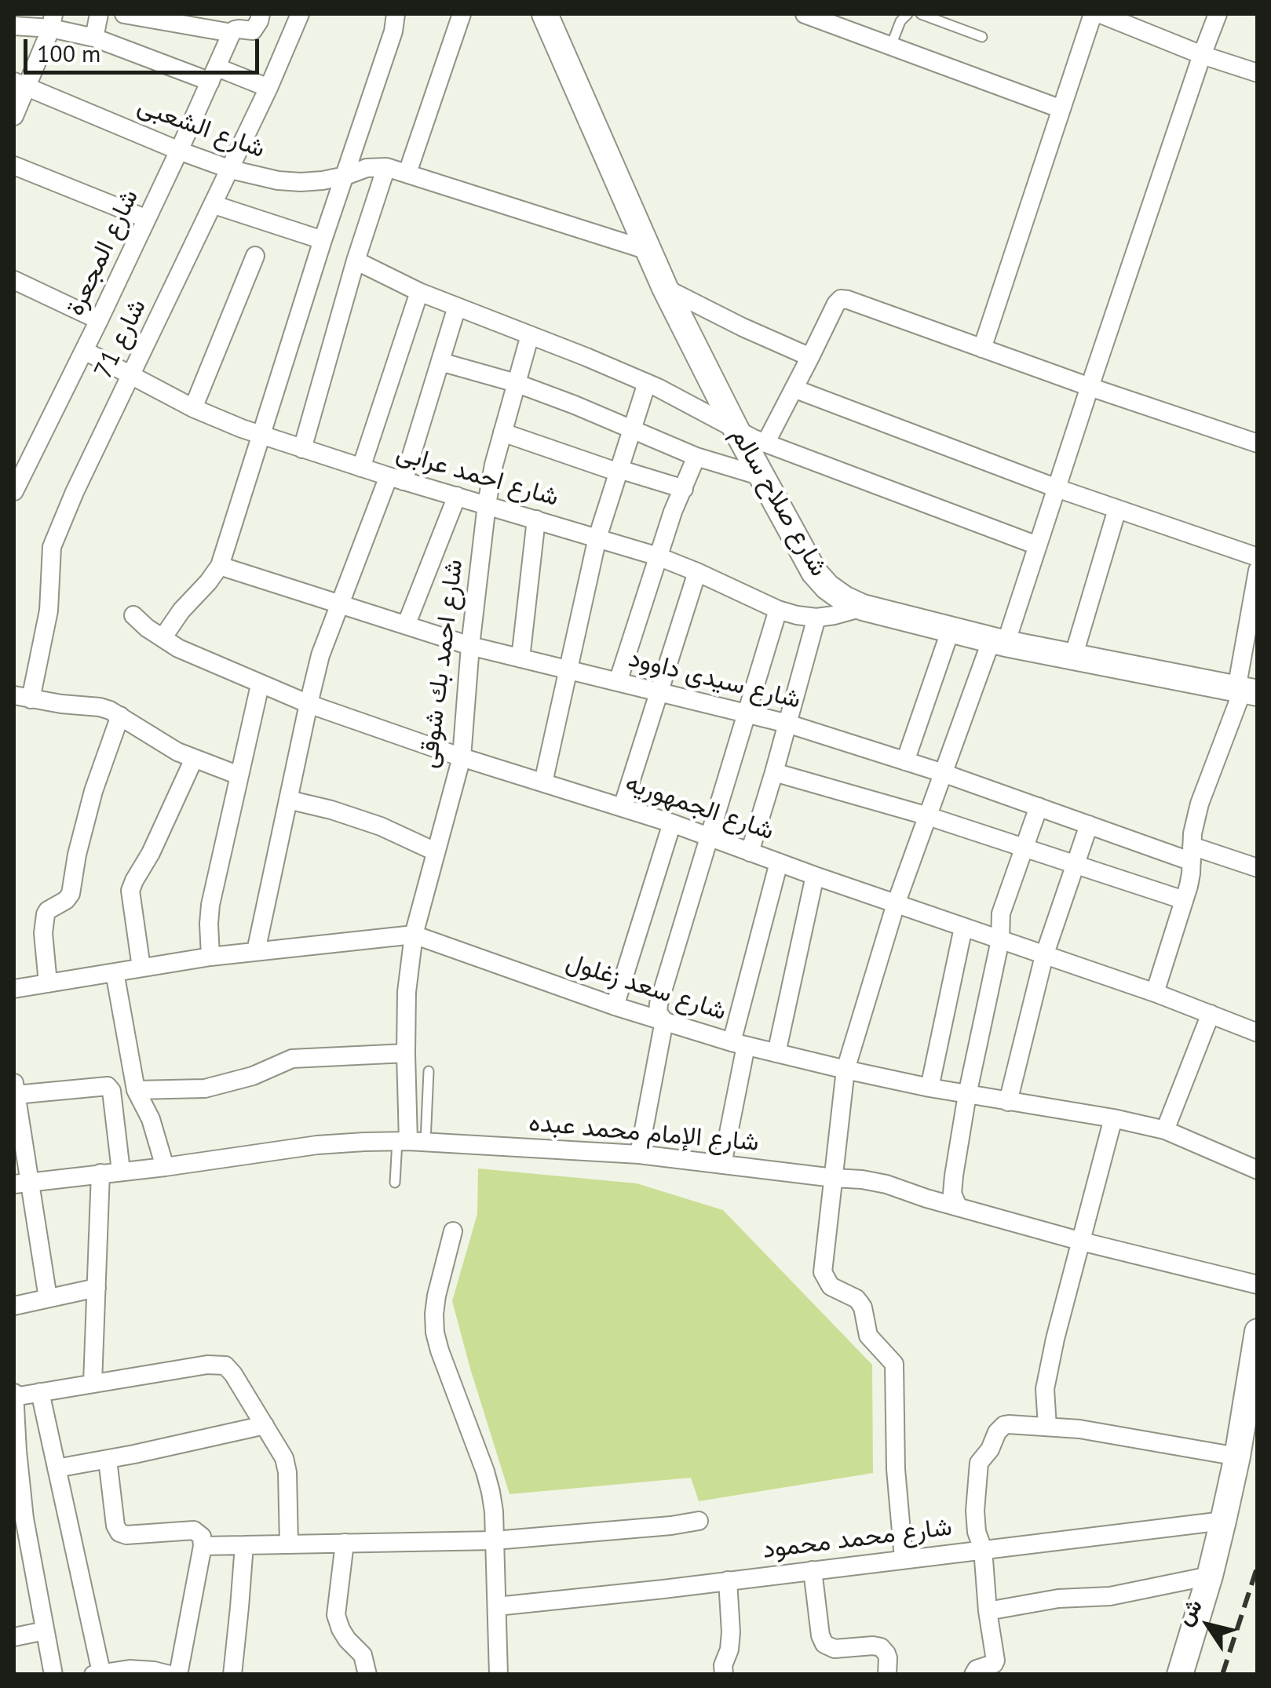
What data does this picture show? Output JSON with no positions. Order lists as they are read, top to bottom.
{
  "streets": {
    "street": [
      "شارع الشعبى",
      "شارع المجعرة",
      "شارع 71",
      "شارع احمد عرابى",
      "شارع صلاح سالم",
      "شارع احمد بك شوقى",
      "شارع سيدى داوود",
      "شارع الجمهوريه",
      "شارع سعد زغلول",
      "شارع الإمام محمد عبده",
      "شارع محمد محمود"
    ]
  },
  "crossings": [
    ["شارع الشعبى", "شارع المجعرة"],
    ["شارع الشعبى", "شارع 71"],
    ["شارع الشعبى", "شارع صلاح سالم"],
    ["شارع المجعرة", "شارع احمد عرابى"],
    ["شارع 71", "شارع احمد عرابى"],
    ["شارع احمد عرابى", "شارع صلاح سالم"],
    ["شارع احمد عرابى", "شارع احمد بك شوقى"],
    ["شارع احمد بك شوقى", "شارع سيدى داوود"],
    ["شارع احمد بك شوقى", "شارع الجمهوريه"],
    ["شارع احمد بك شوقى", "شارع سعد زغلول"],
    ["شارع احمد بك شوقى", "شارع الإمام محمد عبده"]
  ],
  "scale_bar": "100 m",
  "north": "top left"
}
